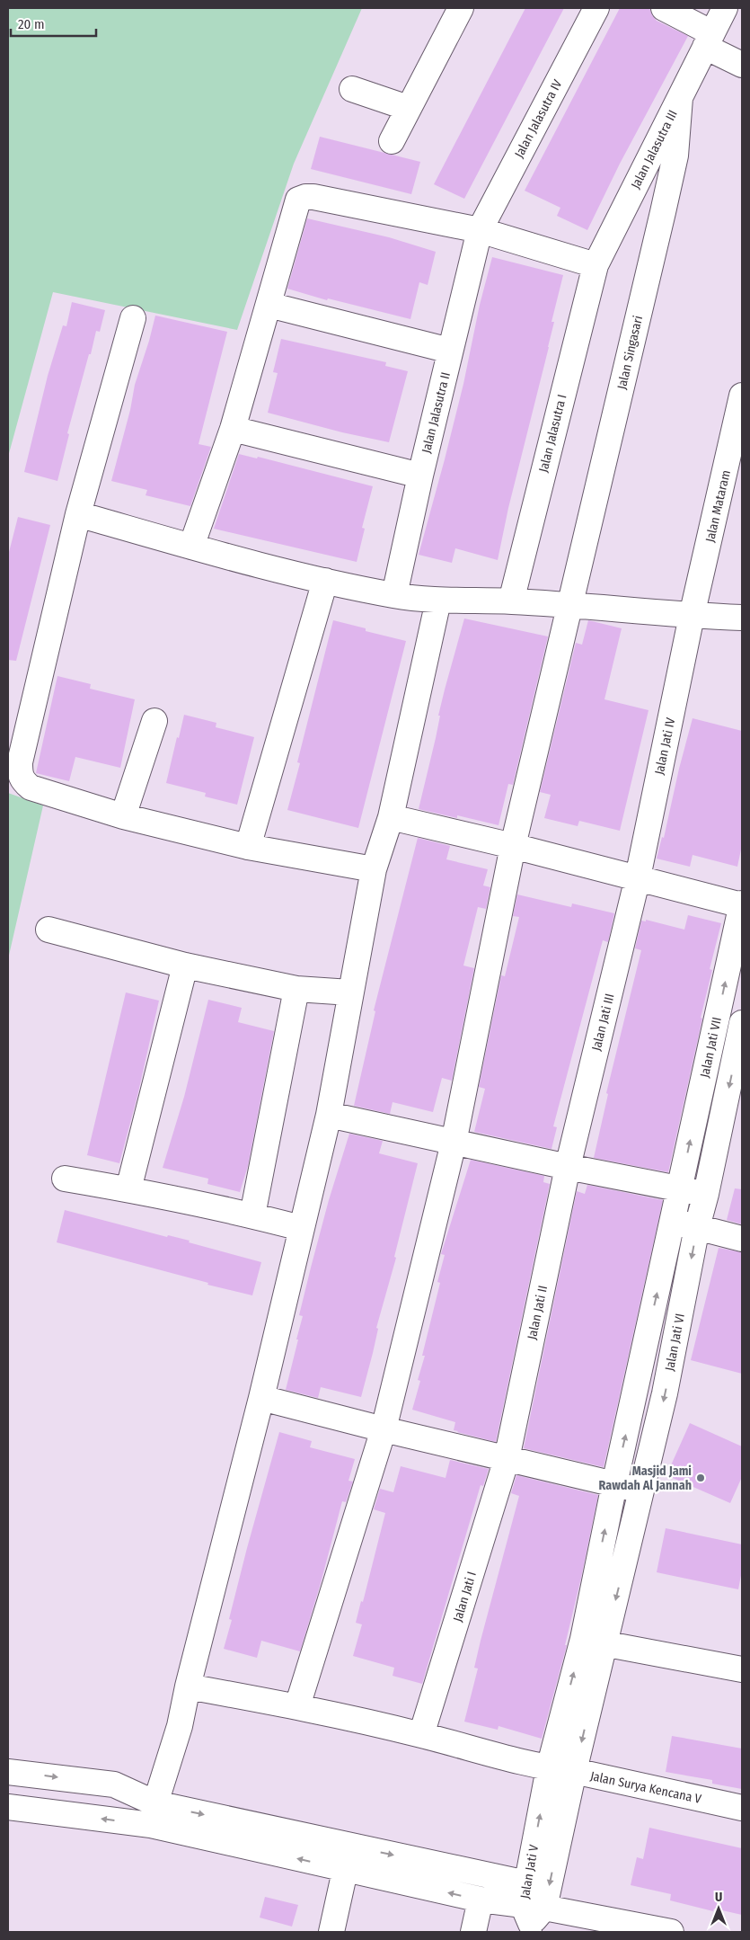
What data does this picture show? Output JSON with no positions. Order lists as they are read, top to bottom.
{
  "streets": {
    "street": [
      "Jalan Jalasutra IV",
      "Jalan Jalasutra III",
      "Jalan Singasari",
      "Jalan Jalasutra II",
      "Jalan Jalasutra I",
      "Jalan Mataram",
      "Jalan Jati IV",
      "Jalan Jati III",
      "Jalan Jati VII",
      "Jalan Jati II",
      "Jalan Jati VI",
      "Jalan Jati I",
      "Jalan Surya Kencana V",
      "Jalan Jati V"
    ]
  },
  "crossings": [
    ["Jalan Jalasutra IV", "Jalan Jalasutra II"],
    ["Jalan Jalasutra III", "Jalan Singasari"],
    ["Jalan Jalasutra III", "Jalan Jalasutra I"],
    ["Jalan Singasari", "Jalan Surya Kencana V"],
    ["Jalan Mataram", "Jalan Jati IV"],
    ["Jalan Jati IV", "Jalan Jati III"],
    ["Jalan Jati III", "Jalan Jati II"],
    ["Jalan Jati VII", "Jalan Jati VI"],
    ["Jalan Jati II", "Jalan Jati I"],
    ["Jalan Jati VI", "Jalan Jati V"],
    ["Jalan Jati I", "Jalan Surya Kencana V"],
    ["Jalan Surya Kencana V", "Jalan Jati V"]
  ],
  "places": ["Masjid Jami Rawdah Al Jannah"],
  "scale_bar": "20 m",
  "north": "top"
}
